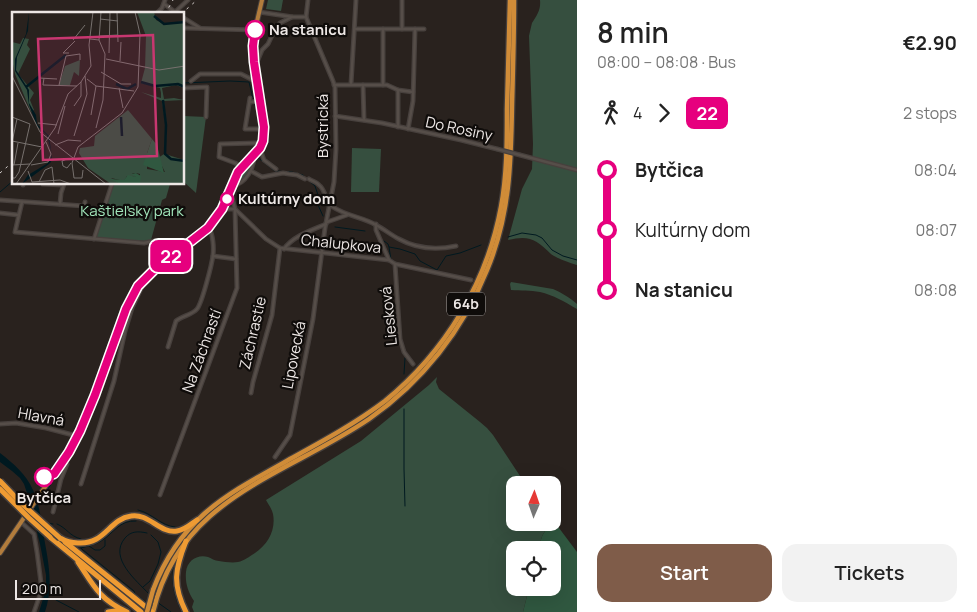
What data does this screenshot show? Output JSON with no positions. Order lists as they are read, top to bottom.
{
  "streets": {
    "highway": ["64b"],
    "main road": ["Hlavná"],
    "street": [
      "Bystrická",
      "Do Rosiny",
      "Chalupkova",
      "Liesková",
      "Záchrastie",
      "Na Záchrastí",
      "Lipovecká"
    ]
  },
  "crossings": [
    ["Bystrická", "Do Rosiny"],
    ["Bystrická", "Chalupkova"],
    ["Bystrická", "Lipovecká"],
    ["Chalupkova", "Liesková"],
    ["Chalupkova", "Záchrastie"],
    ["Chalupkova", "Na Záchrastí"],
    ["Chalupkova", "Lipovecká"]
  ],
  "parks": ["Kaštieľsky park"],
  "places": ["Na stanicu", "Kultúrny dom", "Bytčica"],
  "lines": ["bus line 22"],
  "scale_bar": "200 m",
  "north": "top",
  "page": {
    "on_map": "22",
    "heading": ["8 min", "08:00 – 08:08 · Bus", "€2.90"],
    "legs": ["4", "22", "2 stops"],
    "list": [
      {
        "name": "Bytčica",
        "value": "08:04"
      },
      {
        "name": "Kultúrny dom",
        "value": "08:07"
      },
      {
        "name": "Na stanicu",
        "value": "08:08"
      }
    ],
    "buttons": ["Start", "Tickets"],
    "scale": "200 m"
  }
}
